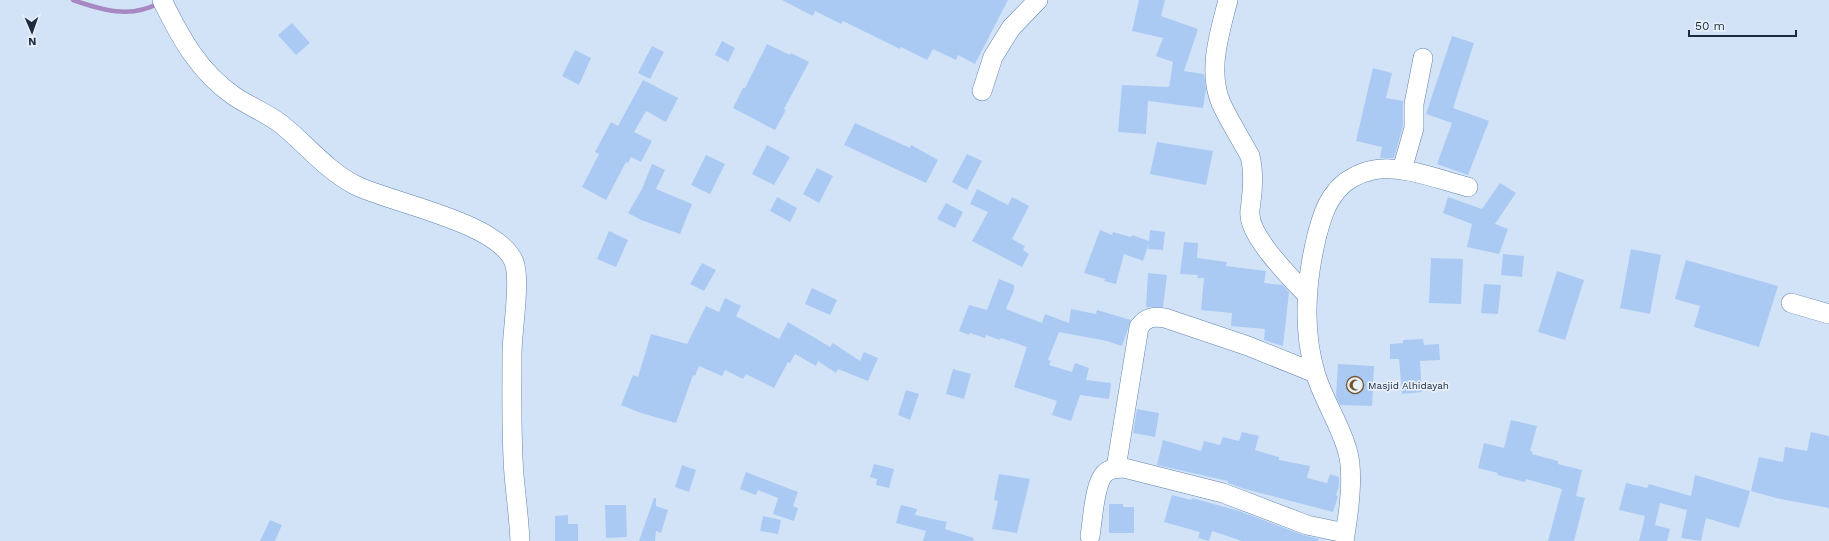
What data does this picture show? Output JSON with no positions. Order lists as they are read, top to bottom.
{
  "places": {
    "mosque": ["Masjid Alhidayah"]
  },
  "scale_bar": "50 m",
  "north": "bottom"
}
